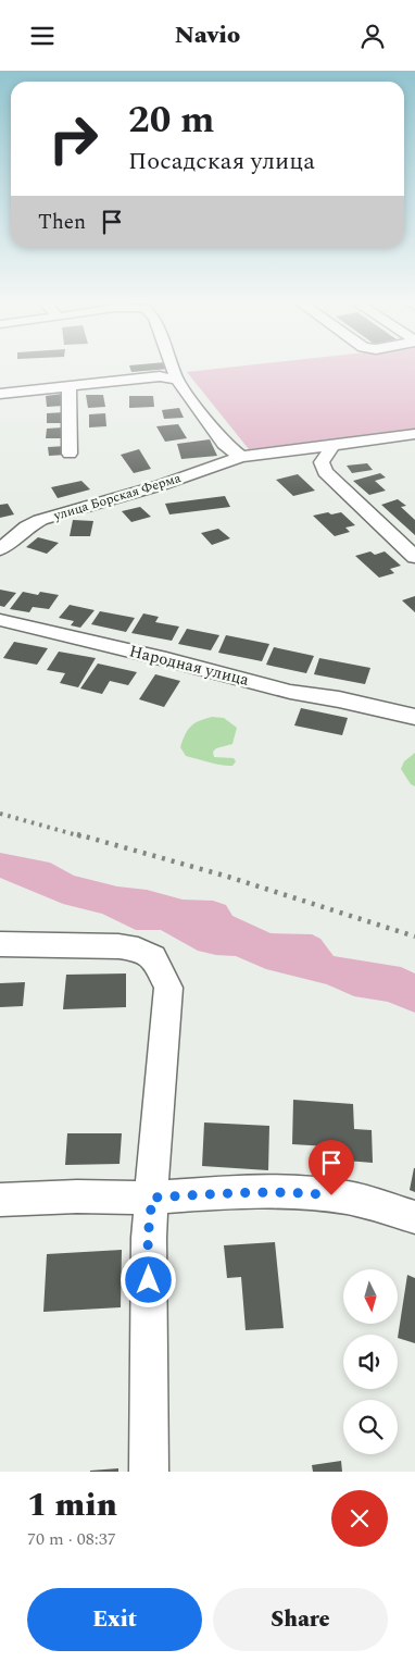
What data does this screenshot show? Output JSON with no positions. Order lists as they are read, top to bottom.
{
  "streets": {
    "street": ["улица Борская Ферма", "Народная улица"]
  },
  "north": "bottom",
  "page": {
    "header": "Navio",
    "turn": ["20 m", "Посадская улица"],
    "then": "Then",
    "heading": ["1 min", "70 m · 08:37"],
    "buttons": ["Exit", "Share"]
  }
}
